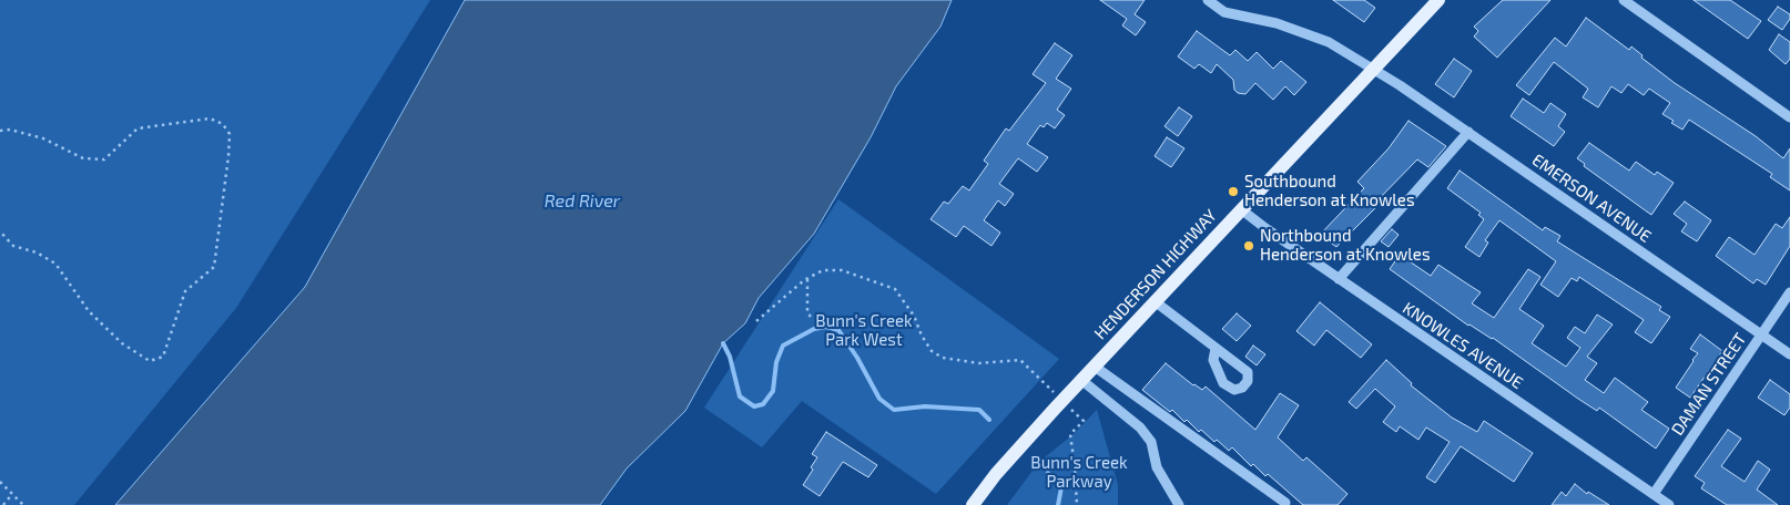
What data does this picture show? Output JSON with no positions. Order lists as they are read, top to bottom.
{
  "streets": {
    "main road": ["HENDERSON HIGHWAY"],
    "street": ["EMERSON AVENUE", "KNOWLES AVENUE", "DAMAN STREET"]
  },
  "crossings": [
    ["EMERSON AVENUE", "HENDERSON HIGHWAY"],
    ["EMERSON AVENUE", "DAMAN STREET"],
    ["HENDERSON HIGHWAY", "KNOWLES AVENUE"],
    ["KNOWLES AVENUE", "DAMAN STREET"]
  ],
  "water": ["Red River"],
  "parks": ["Bunn's Creek Park West", "Bunn's Creek Parkway"],
  "places": ["Southbound Henderson at Knowles", "Northbound Henderson at Knowles"]
}
